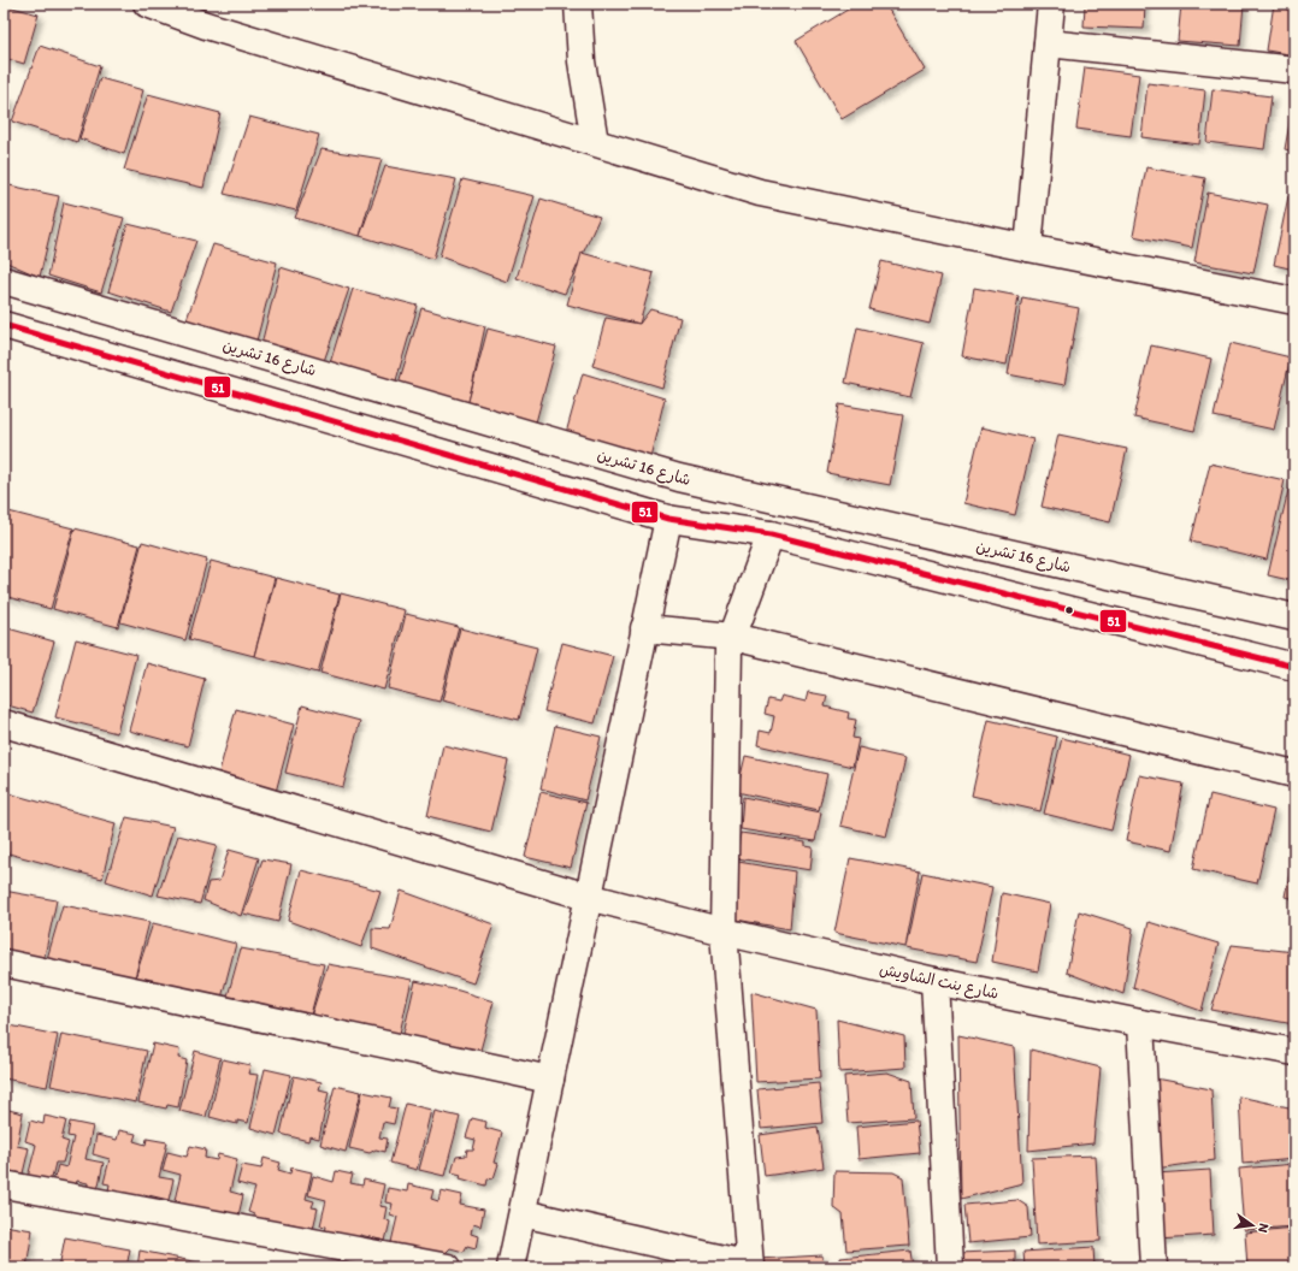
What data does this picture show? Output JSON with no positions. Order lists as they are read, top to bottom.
{
  "streets": {
    "street": ["شارع 16 تشرين", "شارع بنت الشاويش"]
  },
  "lines": ["transit line 51"],
  "north": "right"
}
